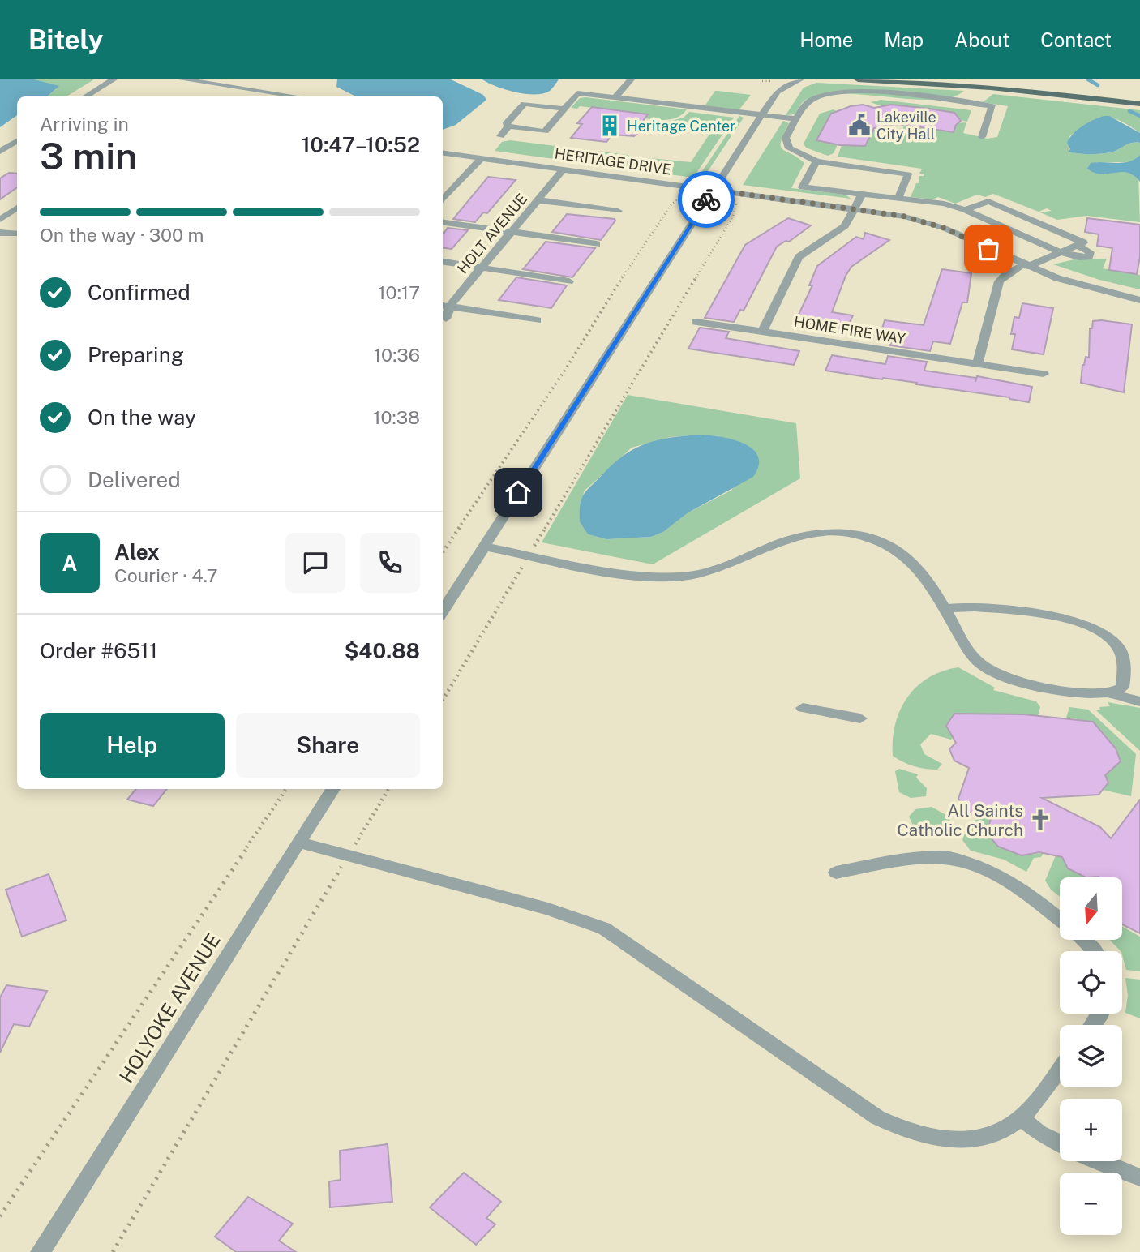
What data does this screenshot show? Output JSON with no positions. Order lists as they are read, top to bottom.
{
  "streets": {
    "street": [
      "HERITAGE DRIVE",
      "HOLT AVENUE",
      "HOME FIRE WAY",
      "HOLYOKE AVENUE"
    ]
  },
  "crossings": [
    ["HERITAGE DRIVE", "HOLT AVENUE"],
    ["HERITAGE DRIVE", "HOME FIRE WAY"]
  ],
  "places": {
    "public building": ["Lakeville City Hall"],
    "building": ["Heritage Center"],
    "church": ["All Saints Catholic Church"]
  },
  "north": "bottom",
  "page": {
    "header": "Bitely",
    "nav": [
      "Home",
      "Map",
      "About",
      "Contact"
    ],
    "heading": ["3 min", "Arriving in", "10:47–10:52"],
    "panel": [
      "Alex",
      "Courier · 4.7",
      "Order #6511",
      "$40.88"
    ],
    "bar": "On the way · 300 m",
    "list": [
      ["Confirmed", "10:17"],
      ["Preparing", "10:36"],
      ["On the way", "10:38"],
      "Delivered"
    ],
    "round": "A",
    "buttons": ["Help", "Share"],
    "map_buttons": ["+", "−"]
  }
}
